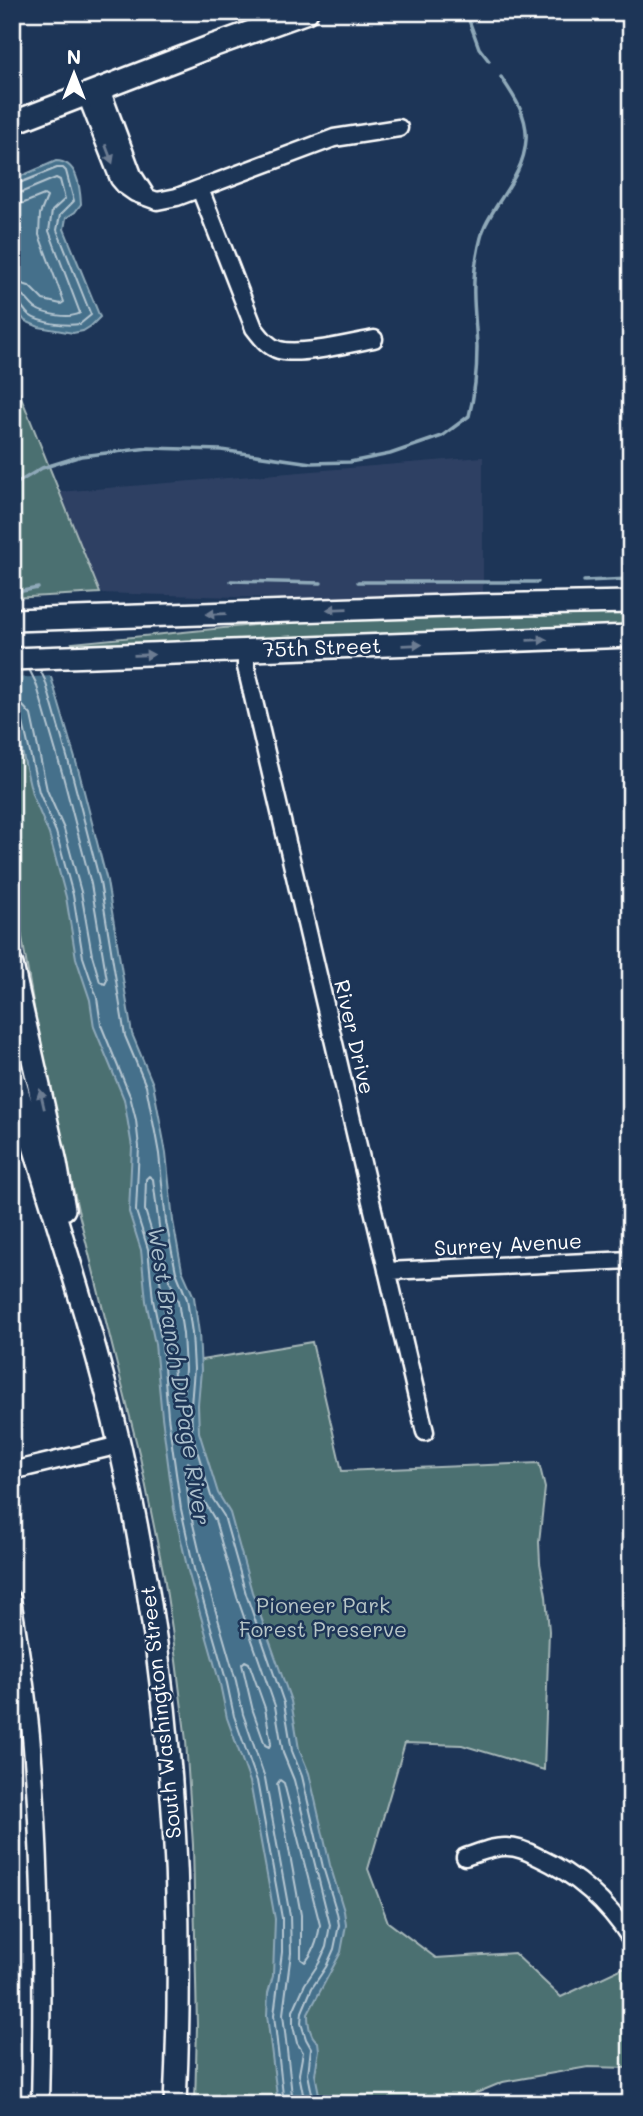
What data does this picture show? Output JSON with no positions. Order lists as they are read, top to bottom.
{
  "streets": {
    "main road": ["75th Street", "South Washington Street"],
    "street": ["River Drive", "Surrey Avenue"]
  },
  "crossings": [
    ["75th Street", "River Drive"],
    ["River Drive", "Surrey Avenue"]
  ],
  "water": ["West Branch DuPage River"],
  "parks": ["Pioneer Park Forest Preserve"],
  "north": "top"
}
